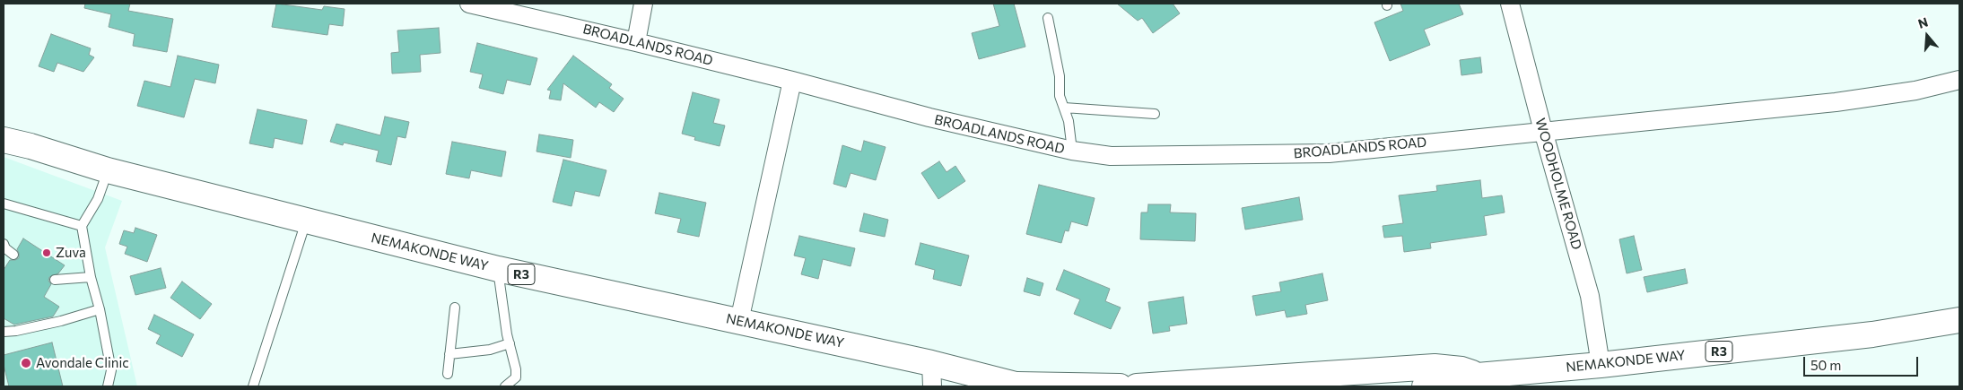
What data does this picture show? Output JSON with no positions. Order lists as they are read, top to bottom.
{
  "streets": {
    "highway": ["NEMAKONDE WAY", "R3"],
    "street": ["BROADLANDS ROAD", "WOODHOLME ROAD"]
  },
  "crossings": [
    ["BROADLANDS ROAD", "WOODHOLME ROAD"],
    ["WOODHOLME ROAD", "NEMAKONDE WAY"]
  ],
  "places": ["Zuva", "Avondale Clinic"],
  "scale_bar": "50 m",
  "north": "top"
}
